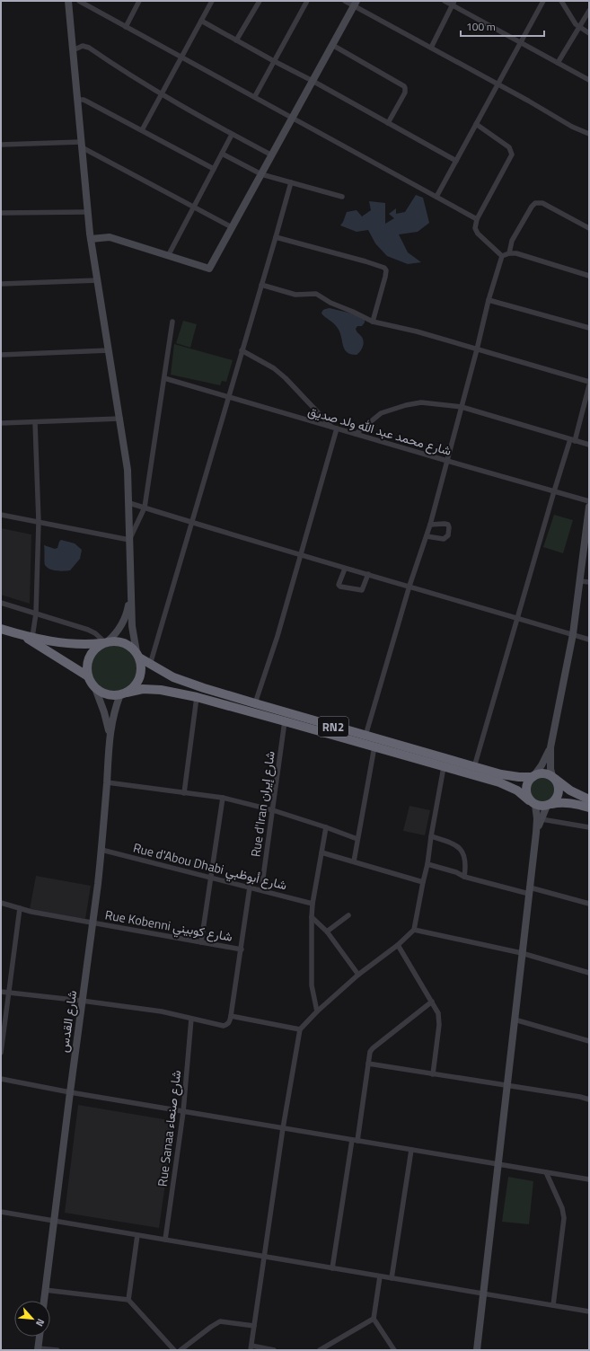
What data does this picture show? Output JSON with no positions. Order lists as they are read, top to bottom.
{
  "streets": {
    "highway": ["RN2"],
    "street": [
      "شارع محمد عبد الله ولد صديق",
      "Rue d'Iran شارع إيران",
      "Rue d'Abou Dhabi شارع أبوظبي",
      "Rue Kobenni شارع كوبيني",
      "شارع القدس",
      "Rue Sanaa شارع صنعاء"
    ]
  },
  "crossings": [
    ["RN2", "Rue d'Iran شارع إيران"],
    ["Rue d'Iran شارع إيران", "Rue d'Abou Dhabi شارع أبوظبي"],
    ["Rue d'Abou Dhabi شارع أبوظبي", "شارع القدس"],
    ["Rue Kobenni شارع كوبيني", "شارع القدس"]
  ],
  "scale_bar": "100 m",
  "north": "bottom right"
}
